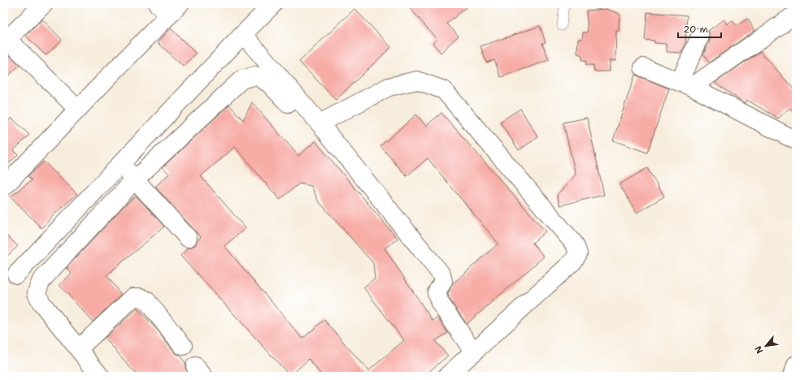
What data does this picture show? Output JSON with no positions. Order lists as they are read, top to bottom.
{
  "scale_bar": "20 m",
  "north": "bottom left"
}
